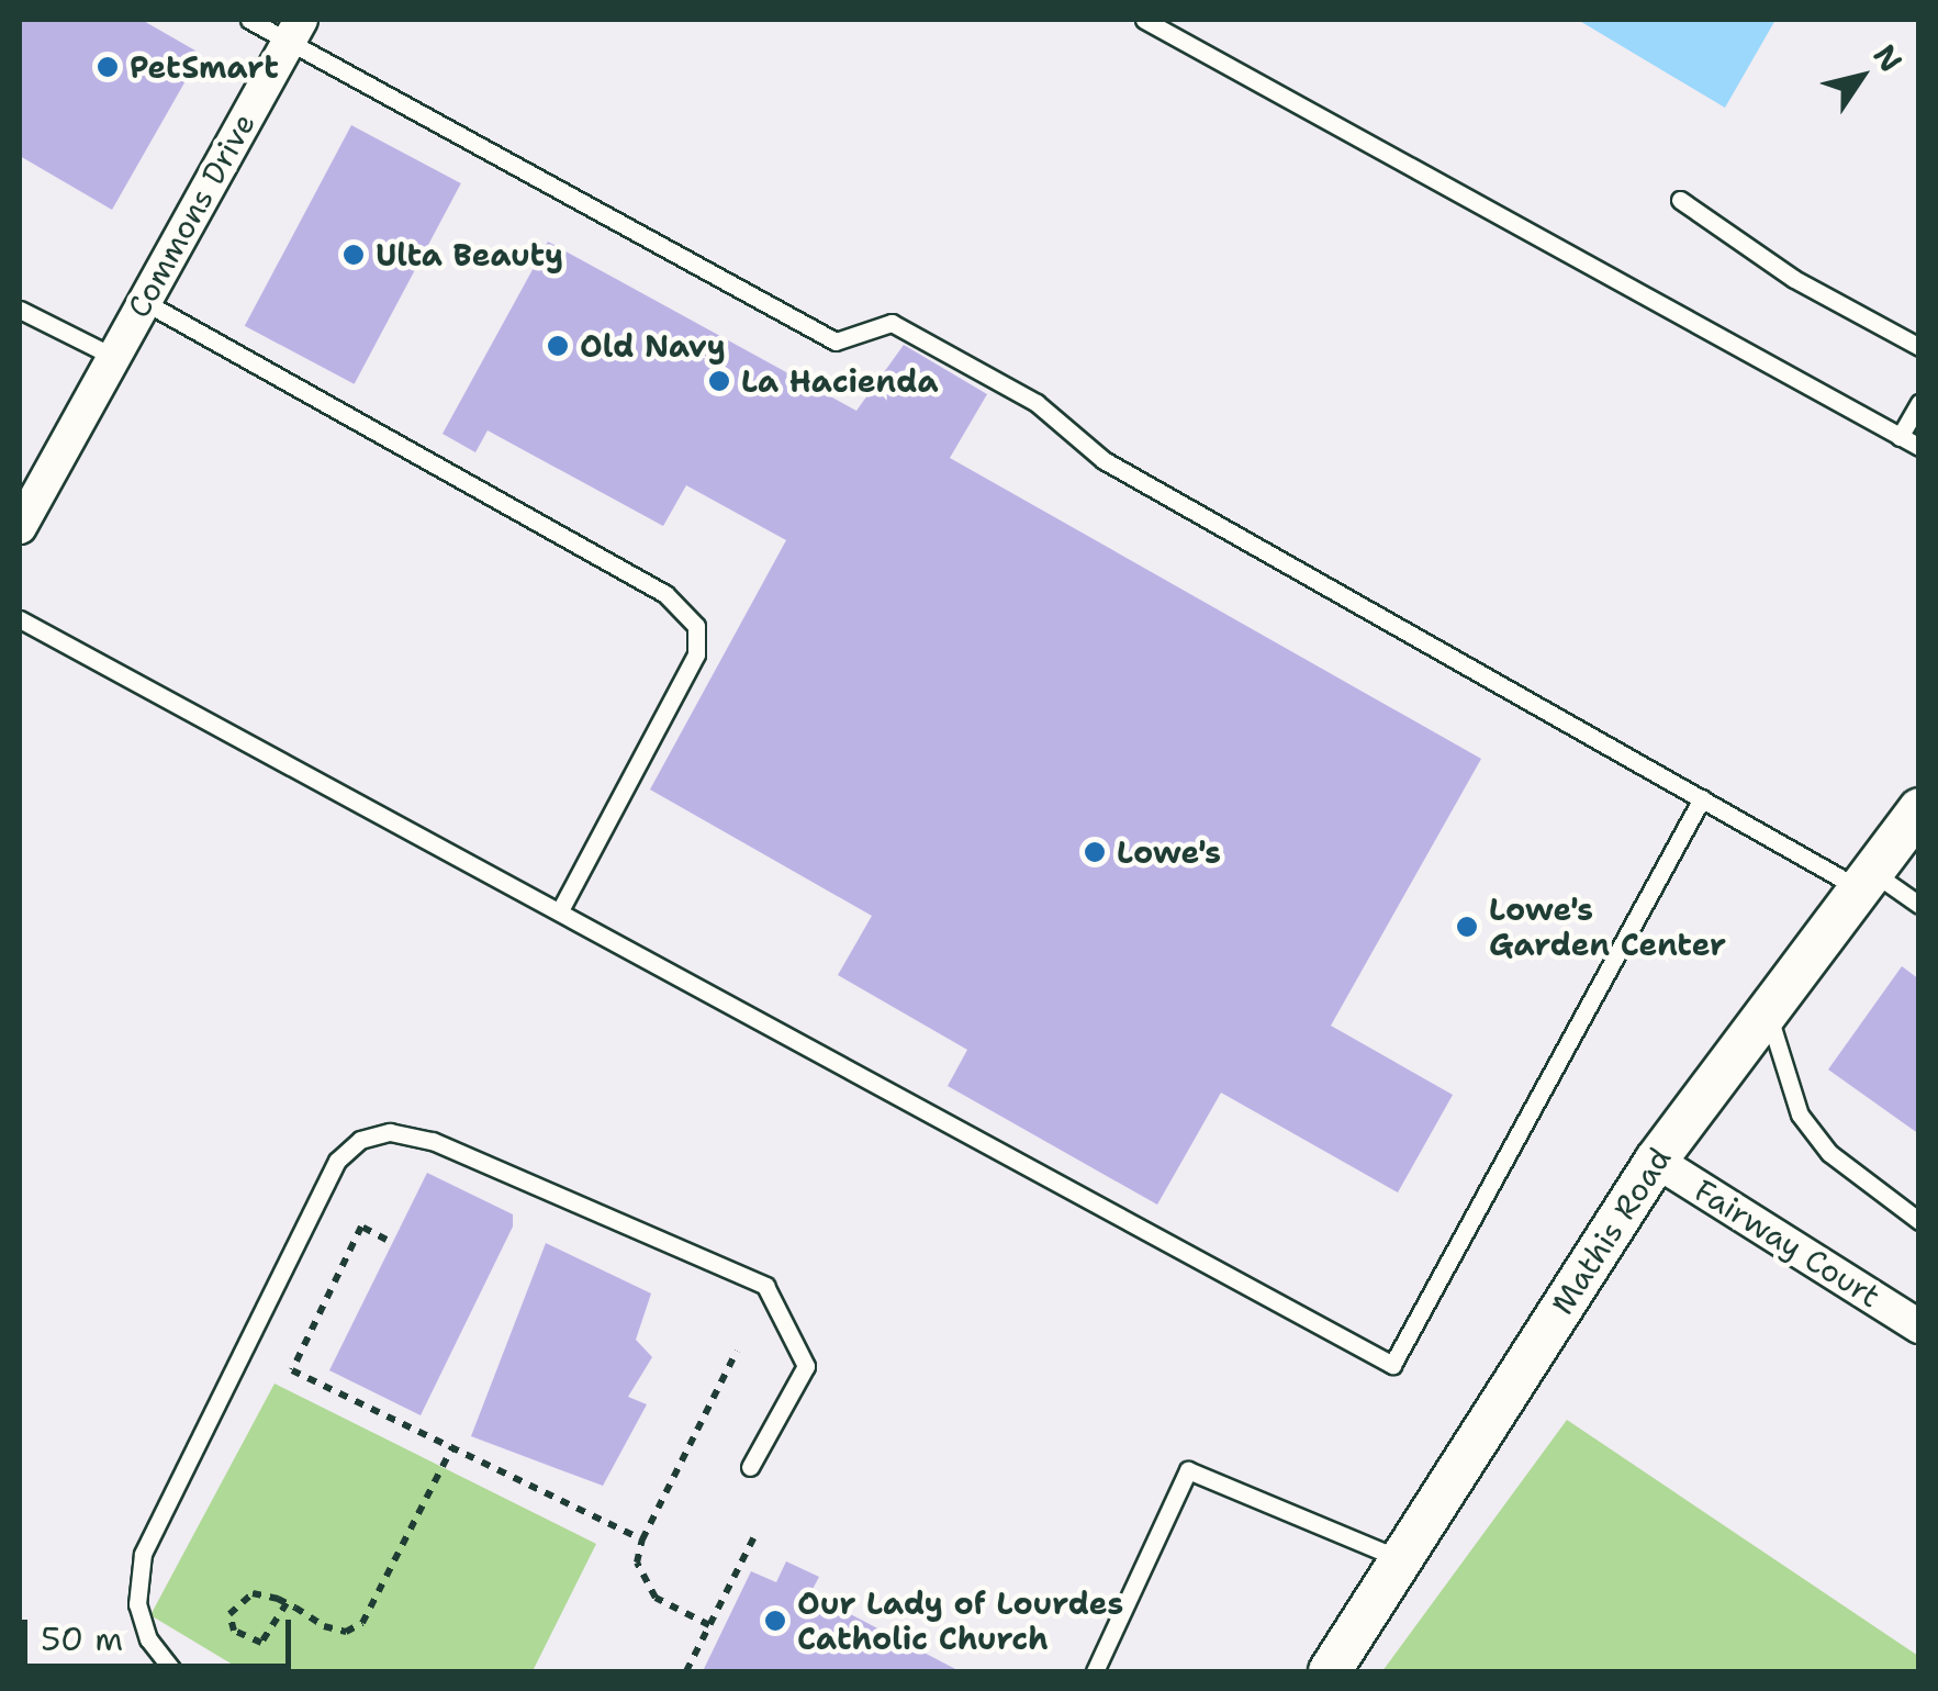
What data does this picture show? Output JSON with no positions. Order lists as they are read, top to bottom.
{
  "streets": {
    "street": ["Commons Drive", "Mathis Road", "Fairway Court"]
  },
  "crossings": [
    ["Mathis Road", "Fairway Court"]
  ],
  "places": [
    "PetSmart",
    "Ulta Beauty",
    "Old Navy",
    "La Hacienda",
    "Lowe's",
    "Lowe's Garden Center",
    "Our Lady of Lourdes Catholic Church"
  ],
  "scale_bar": "50 m",
  "north": "top right"
}
